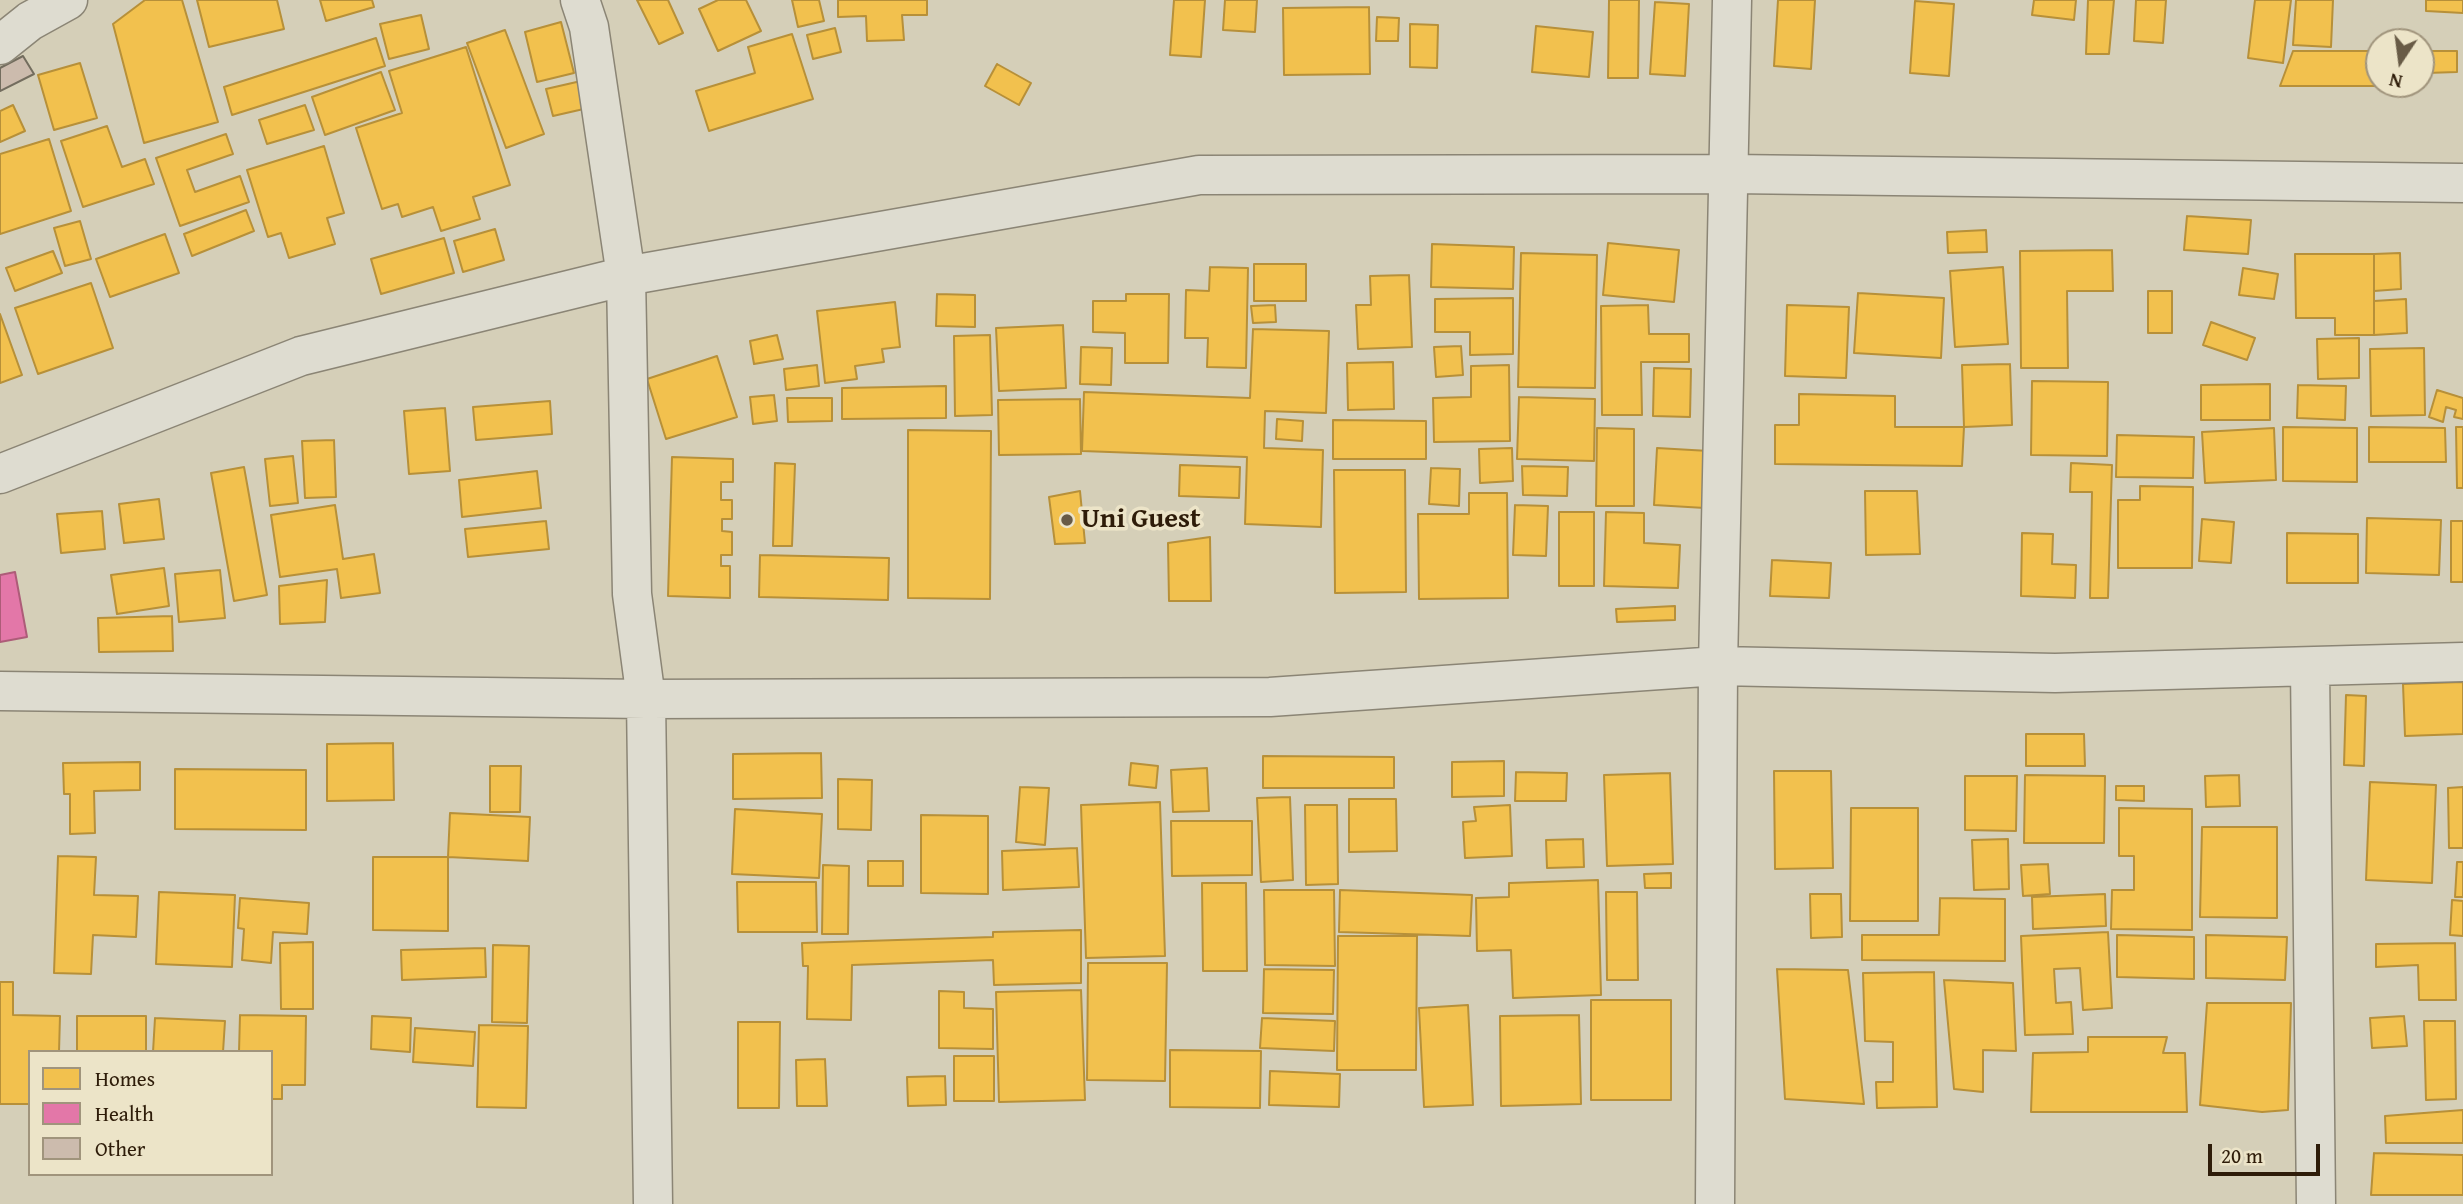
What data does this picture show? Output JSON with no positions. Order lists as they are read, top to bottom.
{
  "places": ["Uni Guest"],
  "legend": ["Homes", "Health", "Other"],
  "scale_bar": "20 m",
  "north": "bottom"
}
